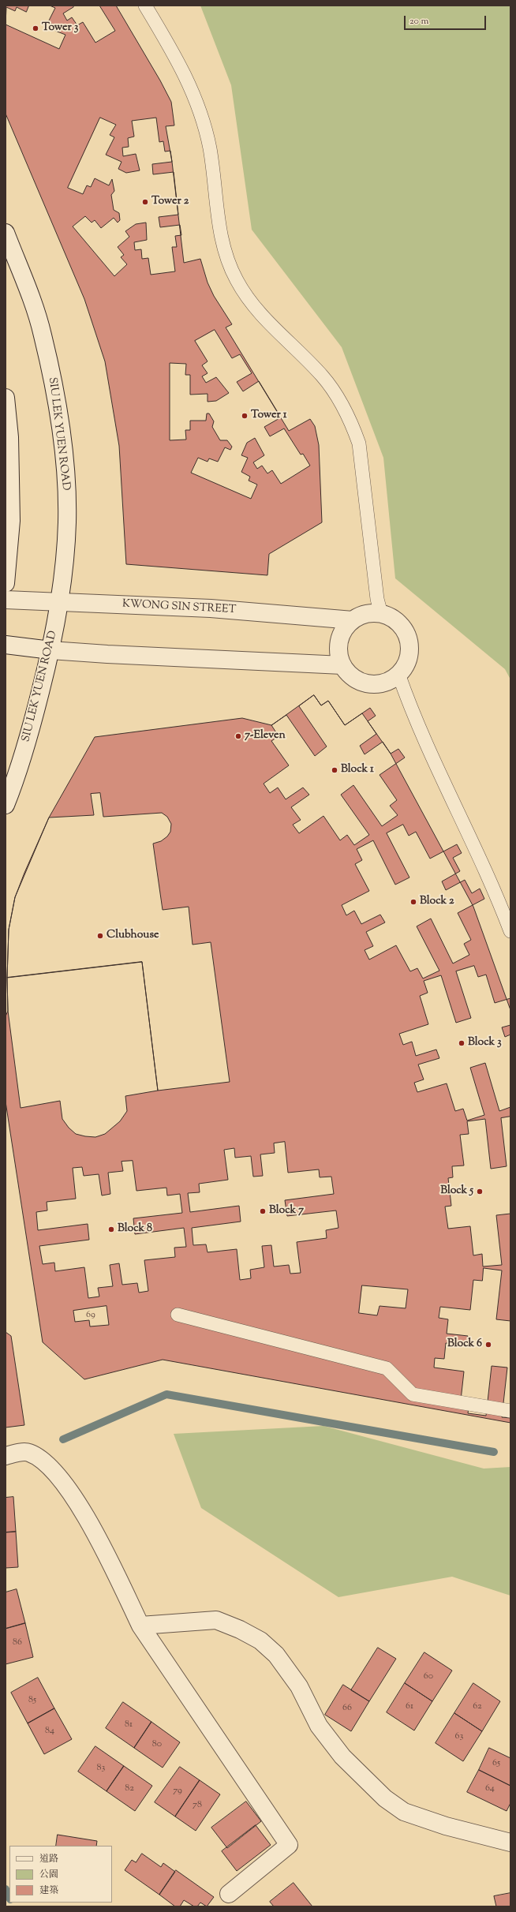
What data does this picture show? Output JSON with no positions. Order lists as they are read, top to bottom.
{
  "streets": {
    "street": ["SIU LEK YUEN ROAD", "KWONG SIN STREET"]
  },
  "crossings": [
    ["SIU LEK YUEN ROAD", "KWONG SIN STREET"]
  ],
  "places": [
    "Tower 3",
    "Tower 2",
    "Tower 1",
    "7-Eleven",
    "Block 1",
    "Block 2",
    "Clubhouse",
    "Block 3",
    "Block 5",
    "Block 7",
    "Block 8",
    "Block 6"
  ],
  "house_numbers": [
    "69",
    "86",
    "60",
    "85",
    "61",
    "62",
    "66",
    "81",
    "84",
    "63",
    "80",
    "65",
    "83",
    "82",
    "64",
    "79",
    "78"
  ],
  "legend": ["道路", "公園", "建築"],
  "scale_bar": "20 m"
}
